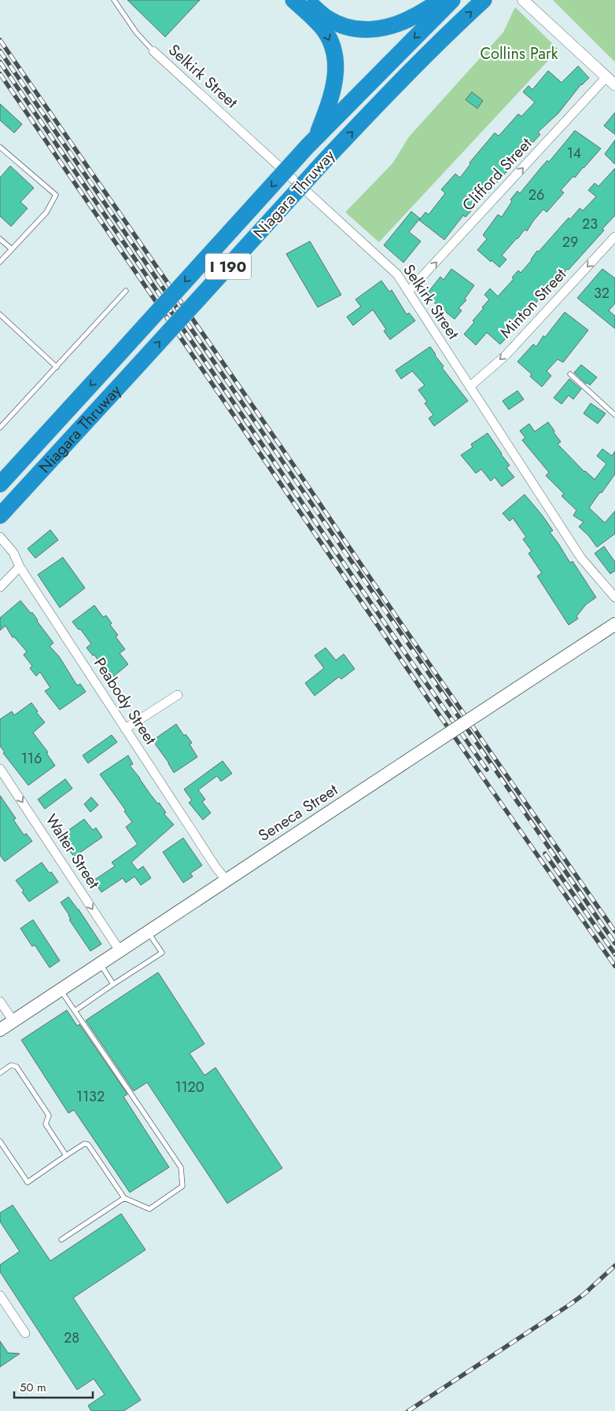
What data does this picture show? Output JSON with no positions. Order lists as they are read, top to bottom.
{
  "streets": {
    "highway": ["Niagara Thruway", "I 190"],
    "main road": ["Seneca Street"],
    "street": [
      "Selkirk Street",
      "Clifford Street",
      "Minton Street",
      "Peabody Street",
      "Walter Street"
    ]
  },
  "crossings": [
    ["Selkirk Street", "Clifford Street"],
    ["Selkirk Street", "Minton Street"],
    ["Peabody Street", "Seneca Street"],
    ["Seneca Street", "Walter Street"]
  ],
  "one_way": ["Clifford Street", "Minton Street", "Walter Street"],
  "parks": ["Collins Park"],
  "house_numbers": [
    "14",
    "26",
    "23",
    "29",
    "32",
    "116",
    "1120",
    "1132",
    "28"
  ],
  "scale_bar": "50 m"
}
